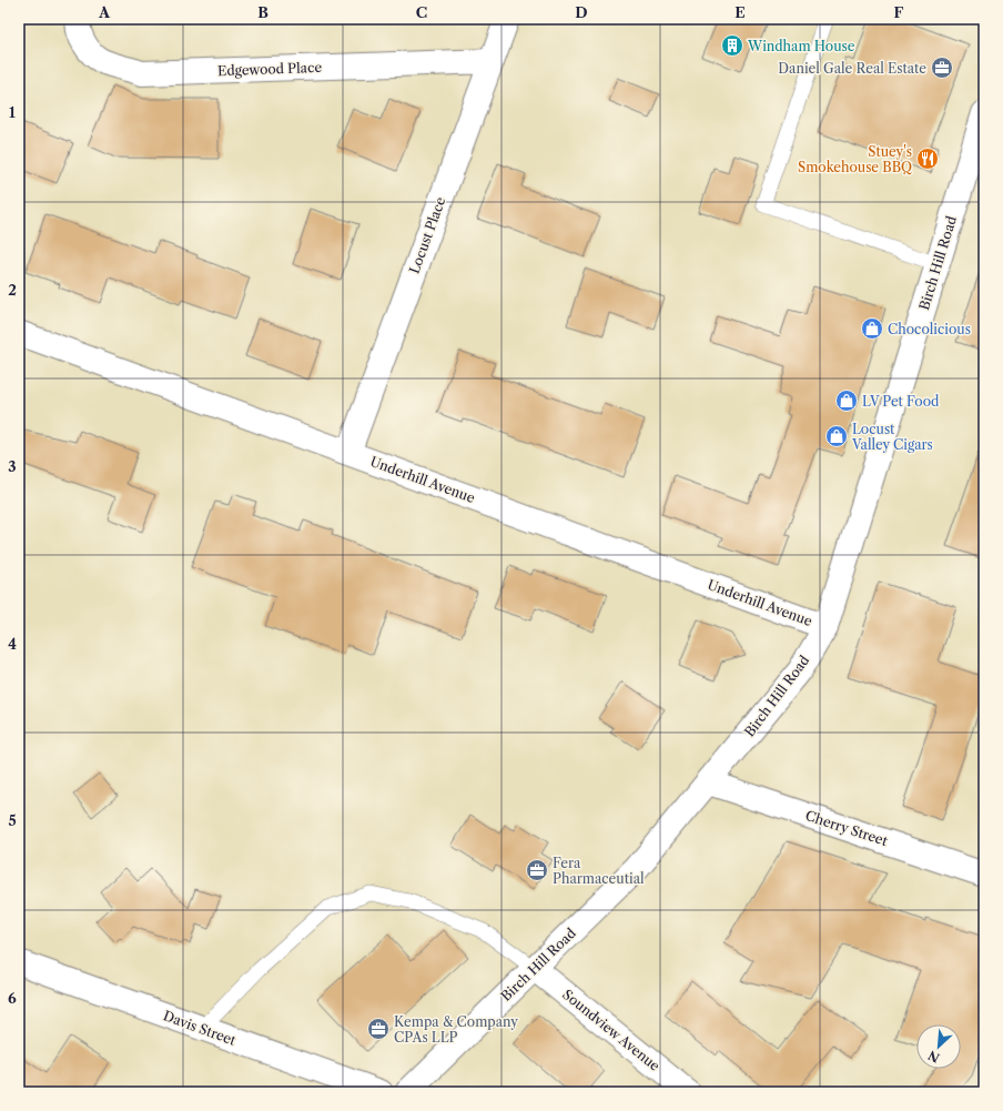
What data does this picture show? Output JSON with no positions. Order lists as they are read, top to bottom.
{
  "streets": {
    "street": [
      "Edgewood Place",
      "Locust Place",
      "Birch Hill Road",
      "Underhill Avenue",
      "Cherry Street",
      "Davis Street",
      "Soundview Avenue"
    ]
  },
  "crossings": [
    ["Edgewood Place", "Locust Place"],
    ["Locust Place", "Underhill Avenue"],
    ["Birch Hill Road", "Underhill Avenue"],
    ["Birch Hill Road", "Cherry Street"],
    ["Birch Hill Road", "Soundview Avenue"]
  ],
  "places": {
    "building": ["Windham House"],
    "office": ["Daniel Gale Real Estate", "Fera Pharmaceutial", "Kempa & Company CPAs LLP"],
    "restaurant": ["Stuey's Smokehouse BBQ"],
    "shop": ["Chocolicious", "LV Pet Food", "Locust Valley Cigars"]
  },
  "north": "bottom left",
  "grid": {
    "columns": [
      "A",
      "B",
      "C",
      "D",
      "E",
      "F"
    ],
    "rows": [
      "1",
      "2",
      "3",
      "4",
      "5",
      "6"
    ]
  }
}
